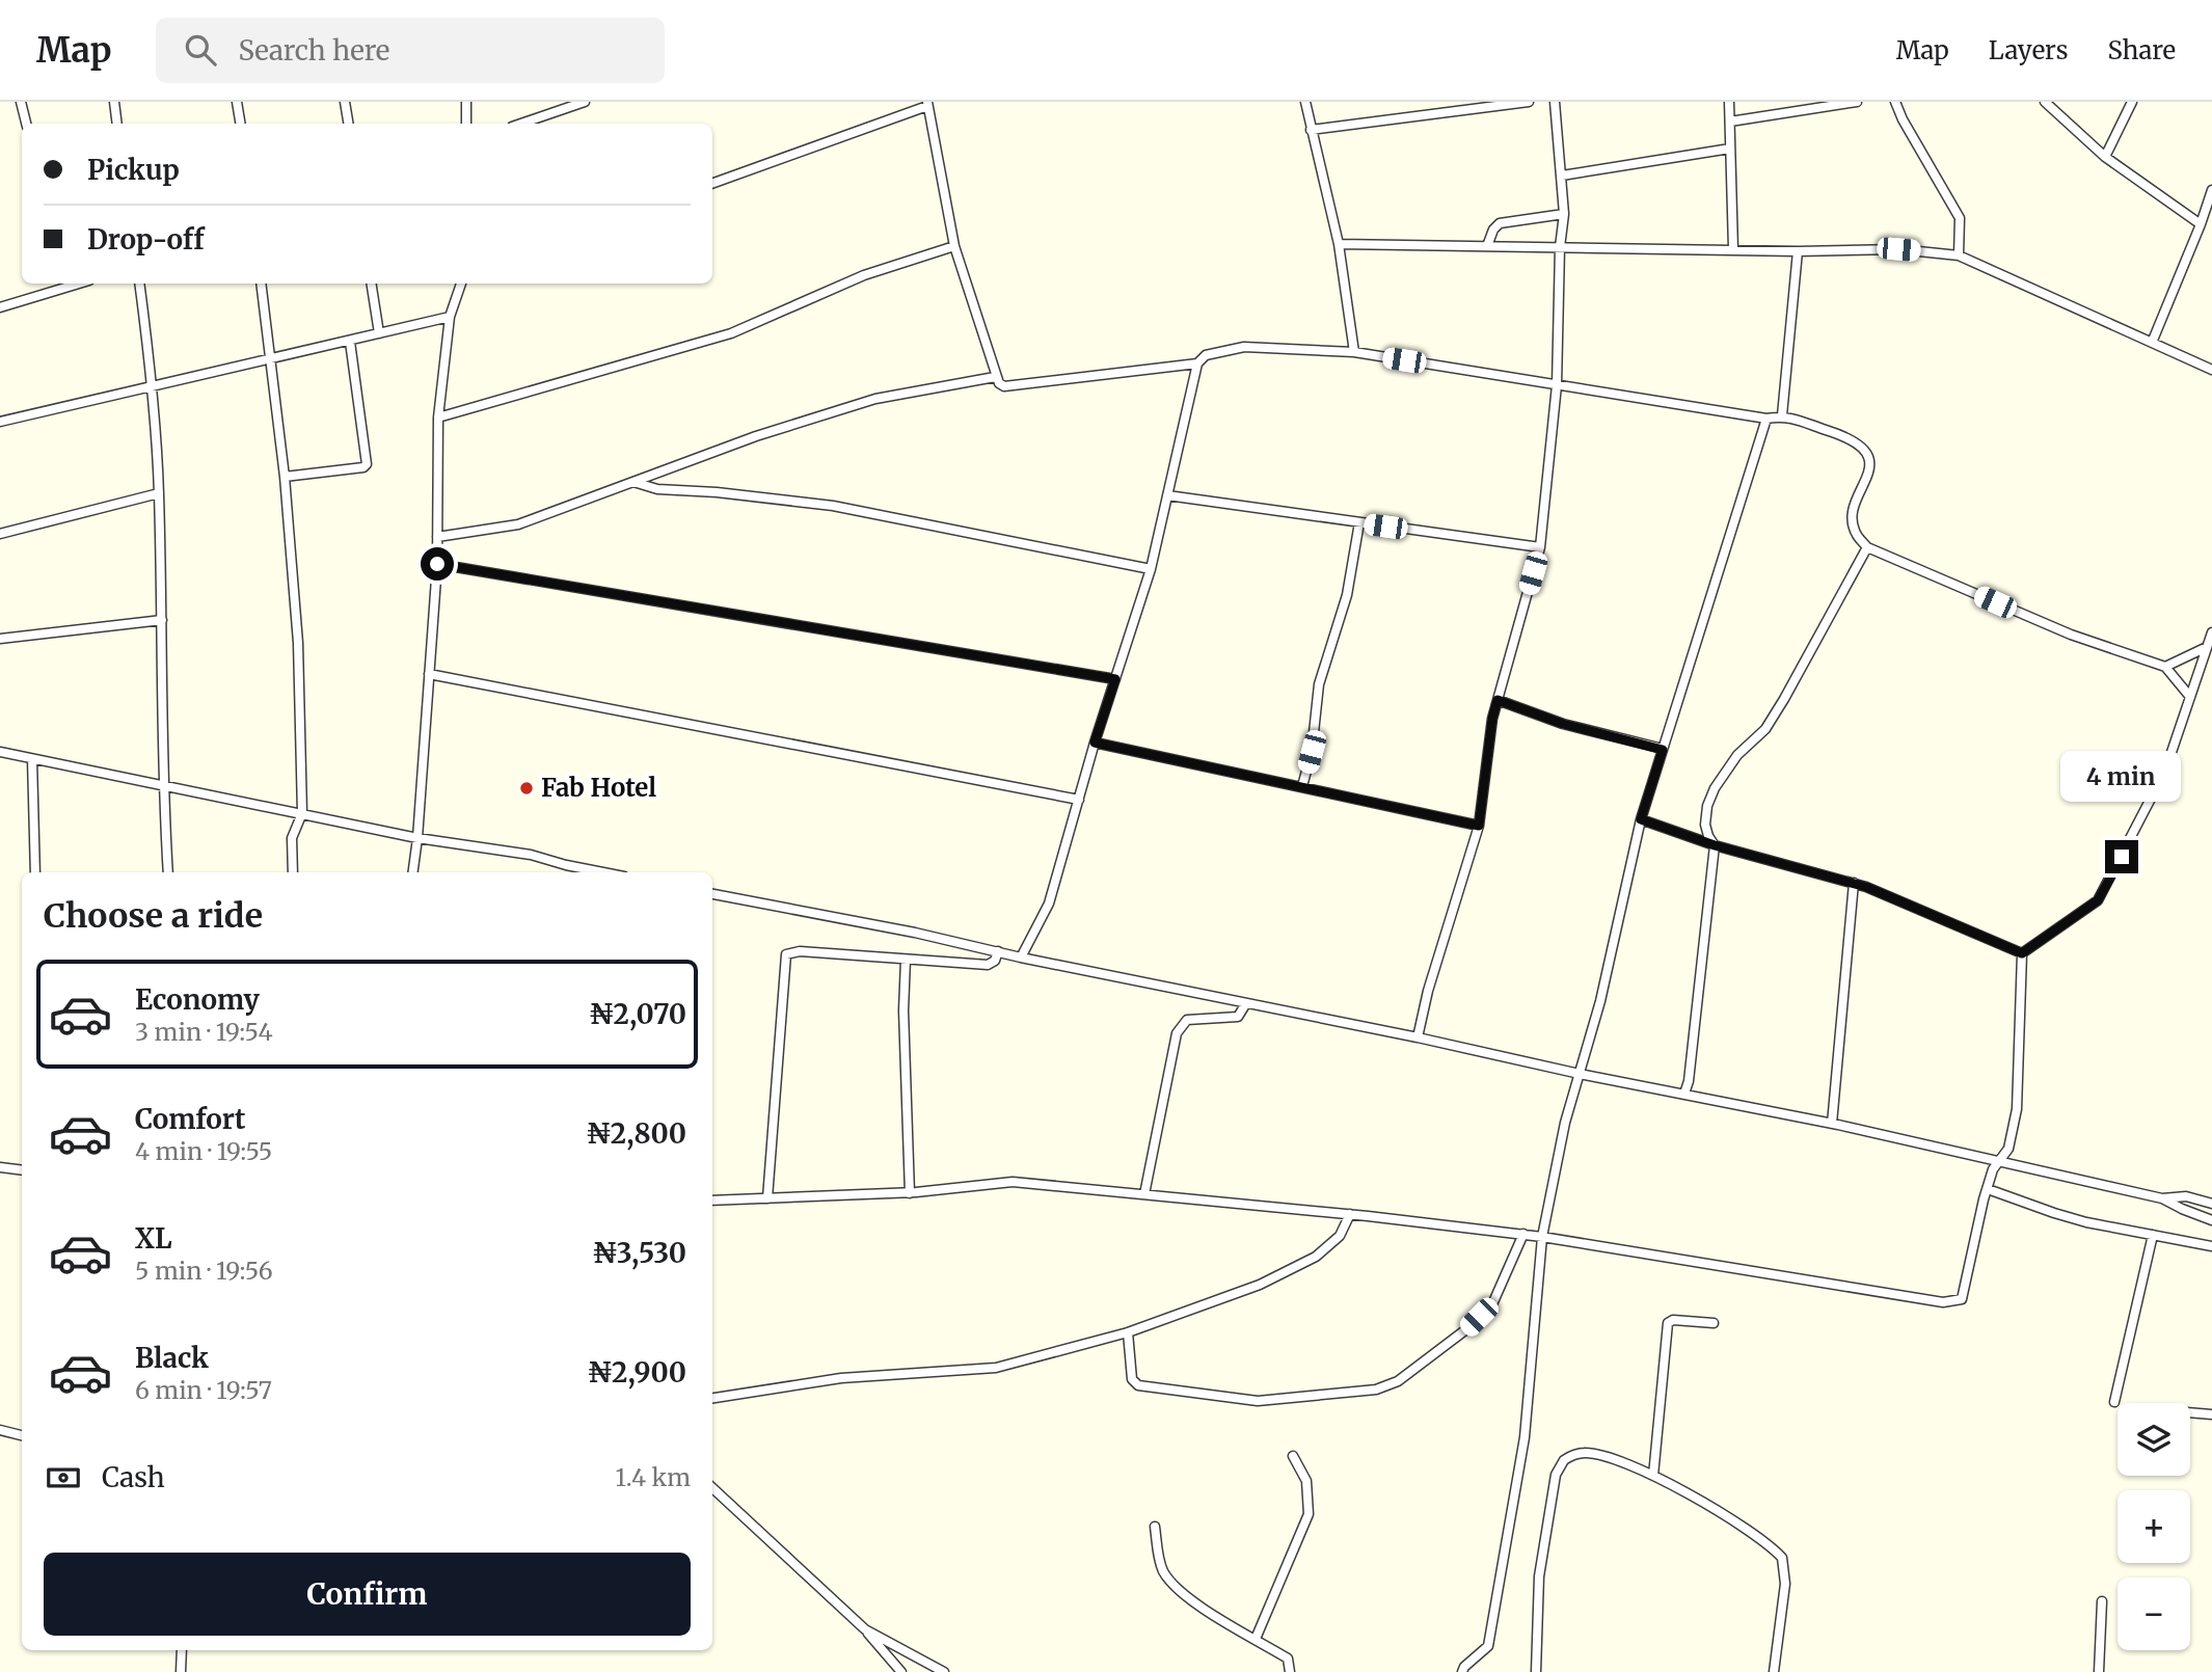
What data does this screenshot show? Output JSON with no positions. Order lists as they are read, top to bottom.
{
  "places": ["Fab Hotel"],
  "page": {
    "header": "Map",
    "search": "Search here",
    "nav": ["Map", "Layers", "Share"],
    "banner": ["Pickup", "Drop-off"],
    "bubble": "4 min",
    "heading": "Choose a ride",
    "list": [
      {
        "name": "Economy",
        "note": "3 min · 19:54",
        "value": "₦2,070"
      },
      {
        "name": "Comfort",
        "note": "4 min · 19:55",
        "value": "₦2,800"
      },
      {
        "name": "XL",
        "note": "5 min · 19:56",
        "value": "₦3,530"
      },
      {
        "name": "Black",
        "note": "6 min · 19:57",
        "value": "₦2,900"
      }
    ],
    "map_buttons": ["+", "−"],
    "pay": ["Cash", "1.4 km"],
    "buttons": "Confirm"
  }
}
